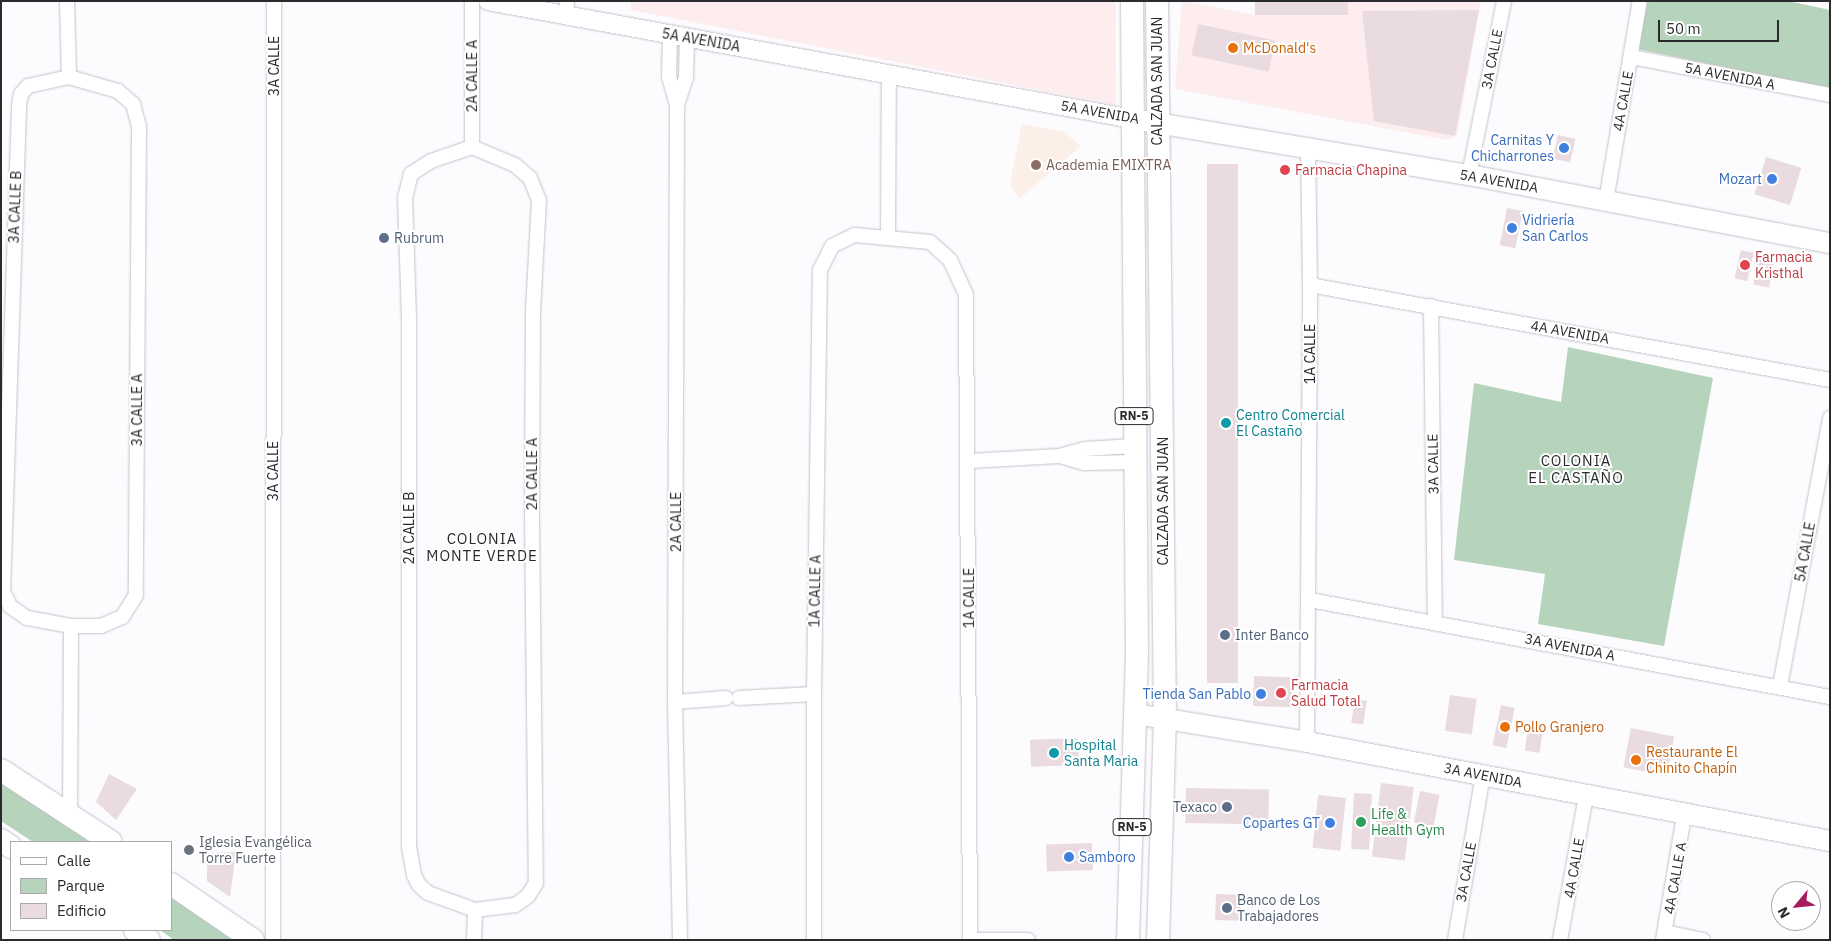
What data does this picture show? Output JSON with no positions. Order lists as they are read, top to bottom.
{
  "streets": {
    "main road": [
      "5A AVENIDA",
      "CALZADA SAN JUAN",
      "RN-5",
      "3A AVENIDA"
    ],
    "street": [
      "3A CALLE",
      "2A CALLE A",
      "5A AVENIDA A",
      "4A CALLE",
      "3A CALLE B",
      "4A AVENIDA",
      "1A CALLE",
      "3A CALLE A",
      "2A CALLE",
      "2A CALLE B",
      "5A CALLE",
      "1A CALLE A",
      "3A AVENIDA A",
      "4A CALLE A"
    ]
  },
  "crossings": [
    ["5A AVENIDA", "3A CALLE"],
    ["5A AVENIDA", "CALZADA SAN JUAN"],
    ["5A AVENIDA", "4A CALLE"],
    ["5A AVENIDA", "1A CALLE"],
    ["5A AVENIDA", "2A CALLE"],
    ["3A CALLE", "4A AVENIDA"],
    ["3A CALLE", "3A AVENIDA A"],
    ["3A CALLE", "3A AVENIDA"],
    ["2A CALLE A", "2A CALLE B"],
    ["5A AVENIDA A", "4A CALLE"],
    ["CALZADA SAN JUAN", "3A AVENIDA"],
    ["4A CALLE", "3A AVENIDA"],
    ["3A CALLE B", "3A CALLE A"],
    ["4A AVENIDA", "1A CALLE"],
    ["1A CALLE", "1A CALLE A"],
    ["1A CALLE", "3A AVENIDA A"],
    ["1A CALLE", "3A AVENIDA"],
    ["5A CALLE", "3A AVENIDA A"],
    ["3A AVENIDA", "4A CALLE A"]
  ],
  "districts": ["COLONIA EL CASTAÑO", "COLONIA MONTE VERDE"],
  "places": [
    "McDonald's",
    "Carnitas Y Chicharrones",
    "Academia EMIXTRA",
    "Farmacia Chapina",
    "Mozart",
    "Vidriería San Carlos",
    "Rubrum",
    "Farmacia Kristhal",
    "Centro Comercial El Castaño",
    "Inter Banco",
    "Farmacia Salud Total",
    "Tienda San Pablo",
    "Pollo Granjero",
    "Hospital Santa Maria",
    "Restaurante El Chinito Chapín",
    "Texaco",
    "Life & Health Gym",
    "Copartes GT",
    "Iglesia Evangélica Torre Fuerte",
    "Samboro",
    "Banco de Los Trabajadores"
  ],
  "legend": ["Calle", "Parque", "Edificio"],
  "scale_bar": "50 m",
  "north": "bottom left"
}
